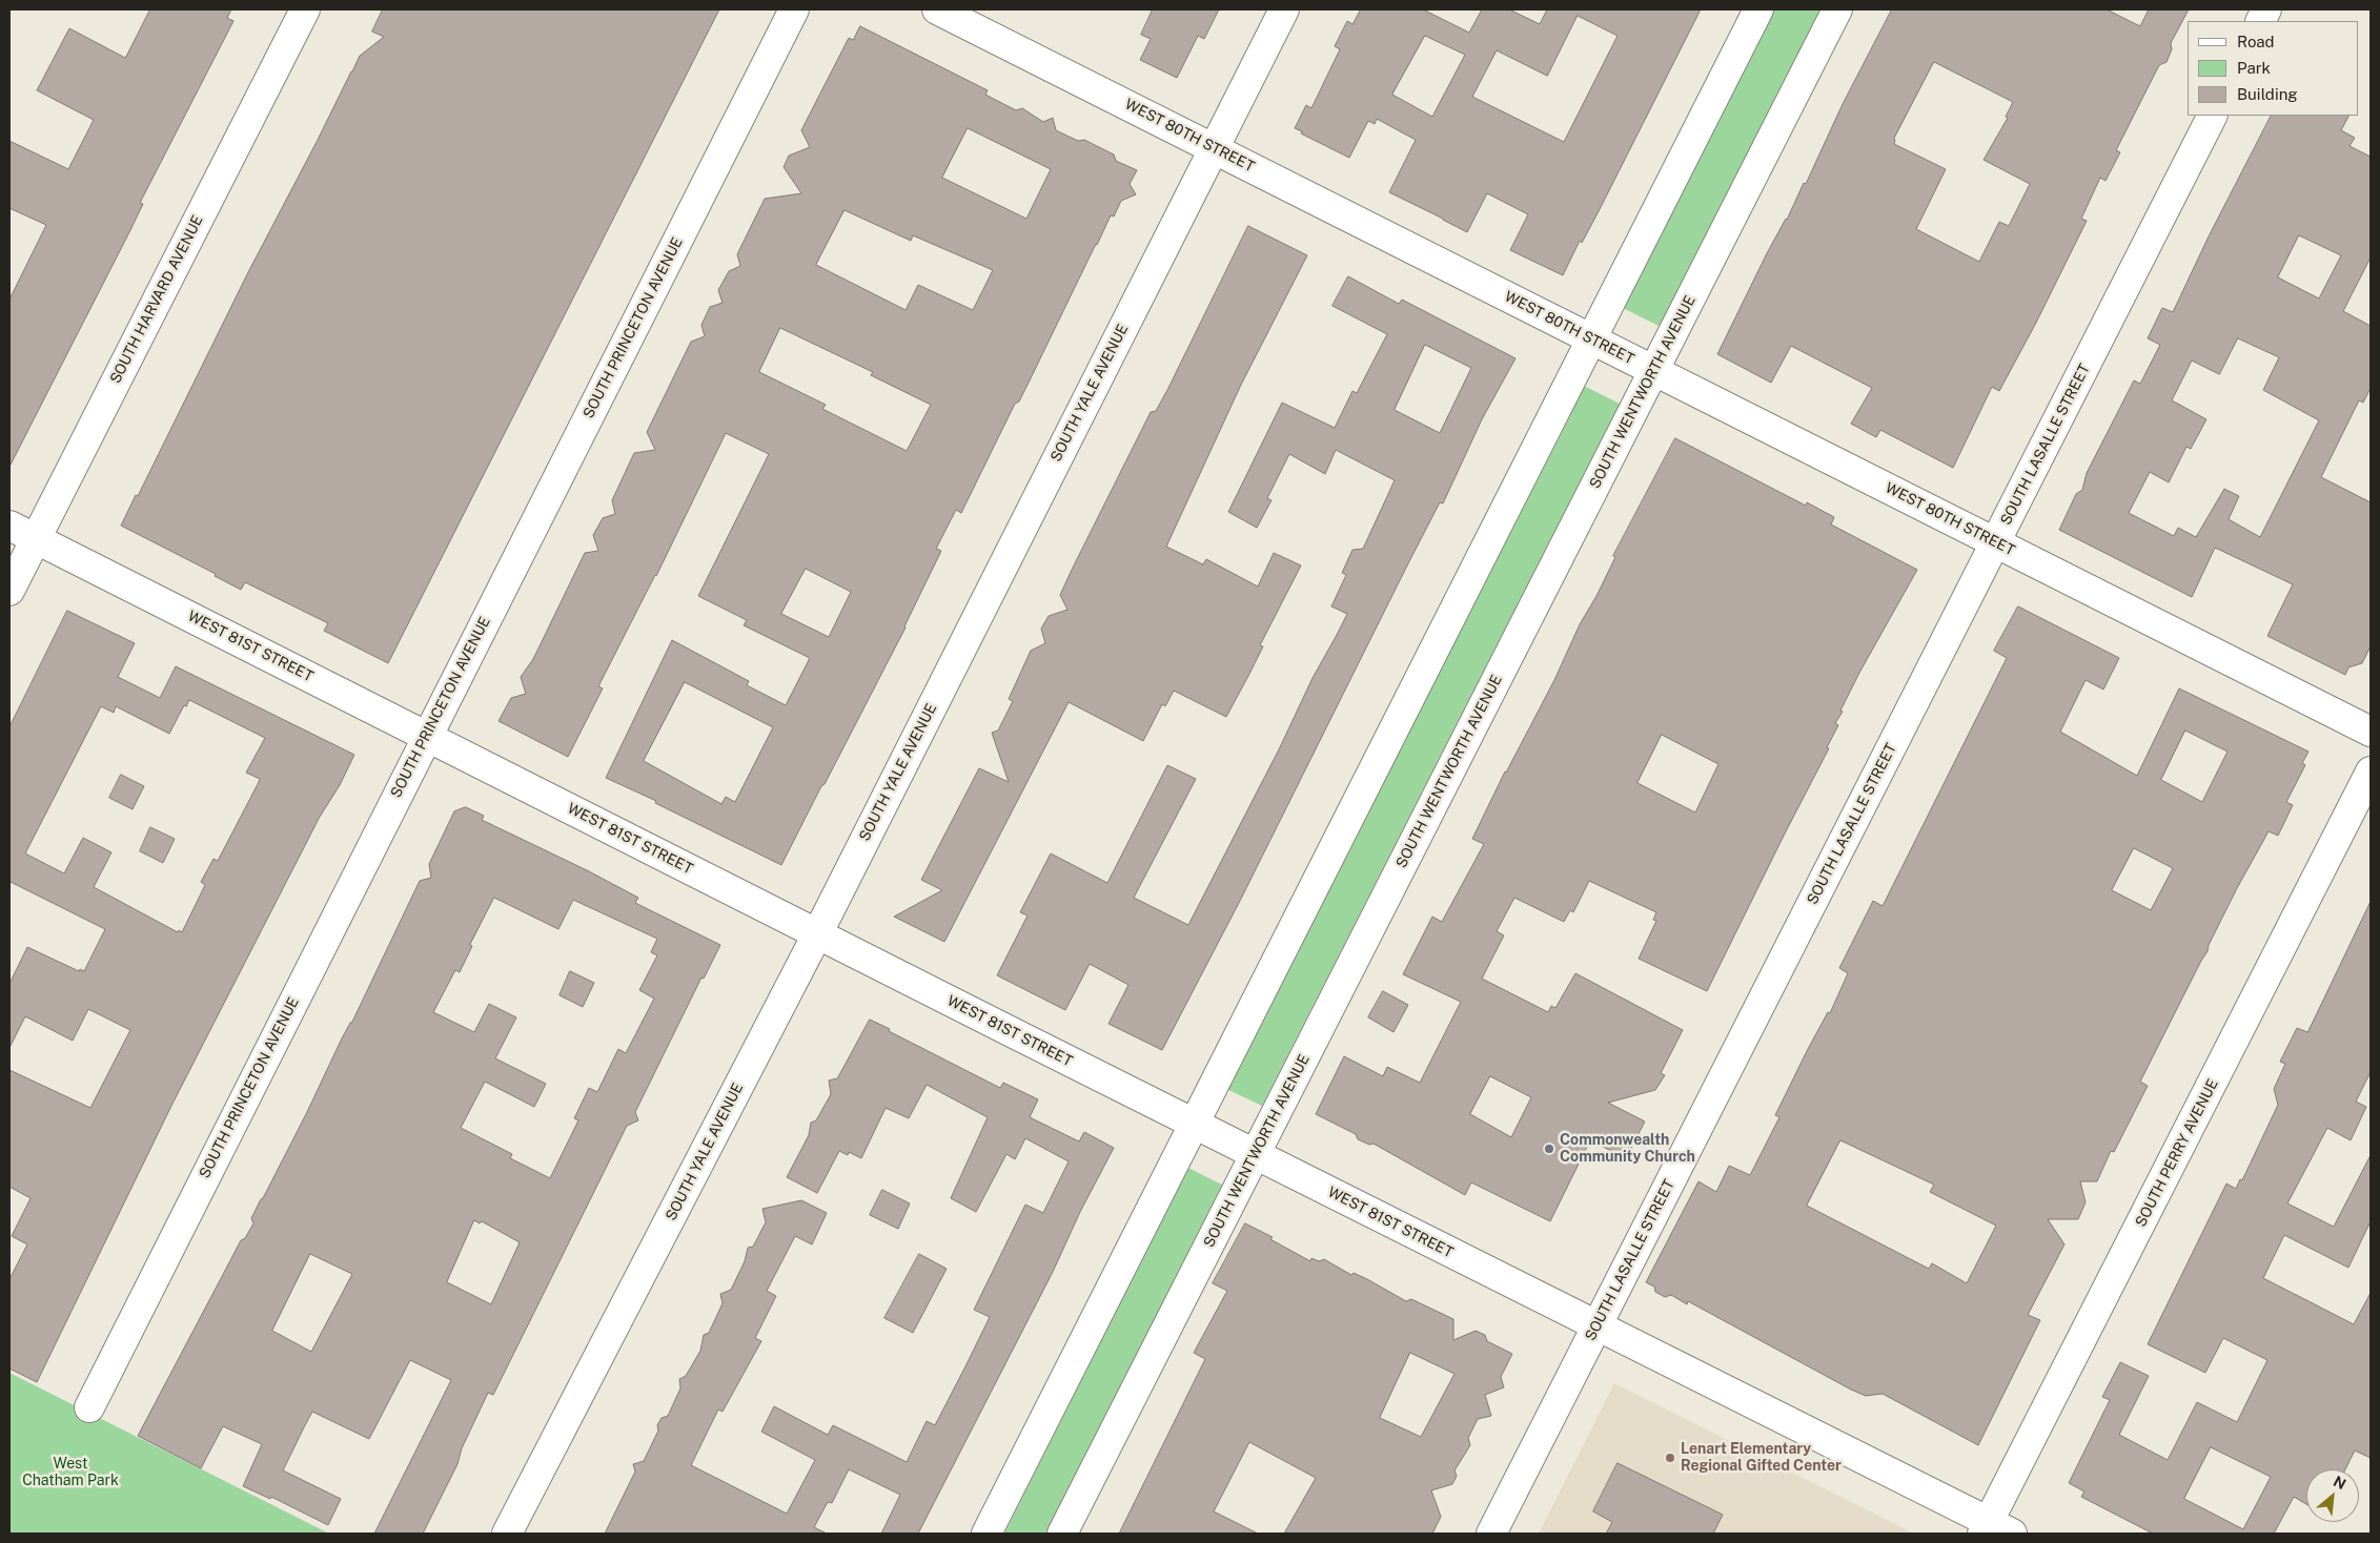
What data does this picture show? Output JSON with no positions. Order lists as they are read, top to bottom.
{
  "streets": {
    "street": [
      "WEST 80TH STREET",
      "SOUTH HARVARD AVENUE",
      "SOUTH PRINCETON AVENUE",
      "SOUTH WENTWORTH AVENUE",
      "SOUTH YALE AVENUE",
      "SOUTH LASALLE STREET",
      "WEST 81ST STREET",
      "SOUTH PERRY AVENUE"
    ]
  },
  "crossings": [
    ["WEST 80TH STREET", "SOUTH WENTWORTH AVENUE"],
    ["WEST 80TH STREET", "SOUTH YALE AVENUE"],
    ["WEST 80TH STREET", "SOUTH LASALLE STREET"],
    ["SOUTH HARVARD AVENUE", "WEST 81ST STREET"],
    ["SOUTH PRINCETON AVENUE", "WEST 81ST STREET"],
    ["SOUTH WENTWORTH AVENUE", "WEST 81ST STREET"],
    ["SOUTH YALE AVENUE", "WEST 81ST STREET"],
    ["SOUTH LASALLE STREET", "WEST 81ST STREET"],
    ["WEST 81ST STREET", "SOUTH PERRY AVENUE"]
  ],
  "parks": ["West Chatham Park"],
  "places": ["Commonwealth Community Church", "Lenart Elementary Regional Gifted Center"],
  "legend": ["Road", "Park", "Building"],
  "north": "top right"
}
